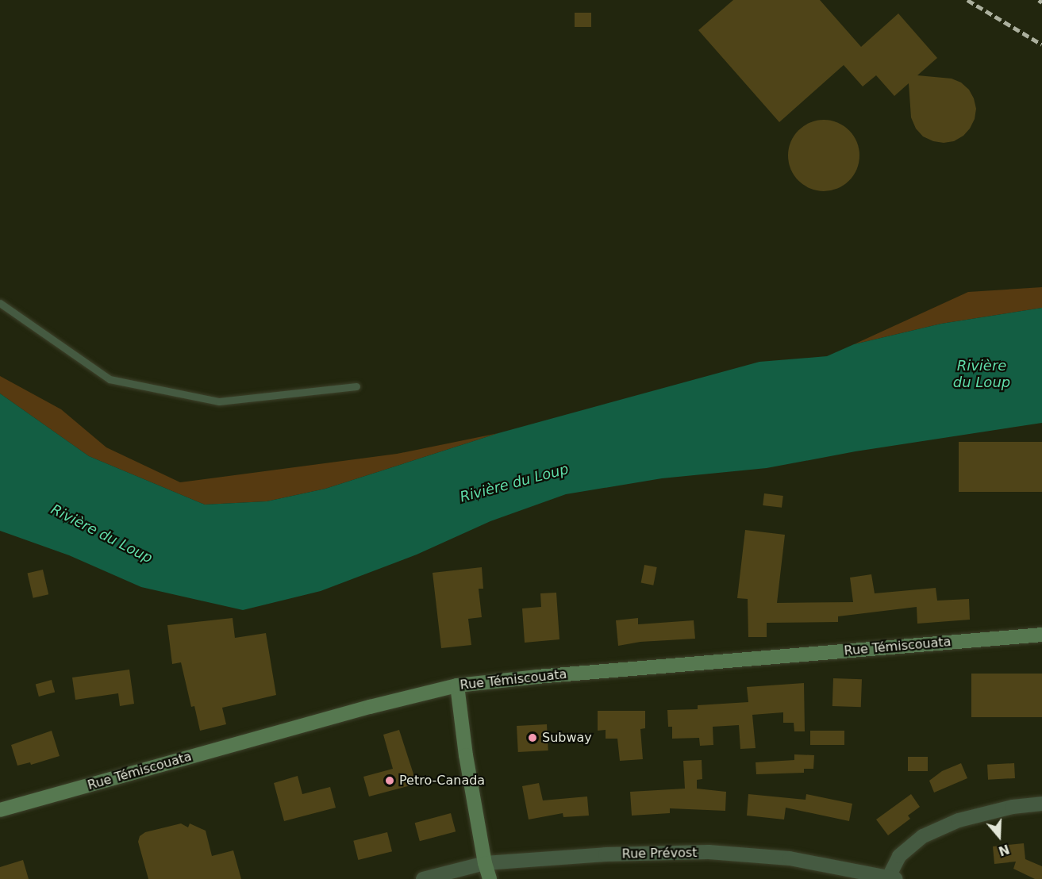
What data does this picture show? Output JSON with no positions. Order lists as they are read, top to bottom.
{
  "streets": {
    "main road": ["Rue Témiscouata"],
    "street": ["Rue Prévost"]
  },
  "water": ["Rivière du Loup"],
  "places": ["Subway", "Petro-Canada"],
  "north": "bottom"
}
